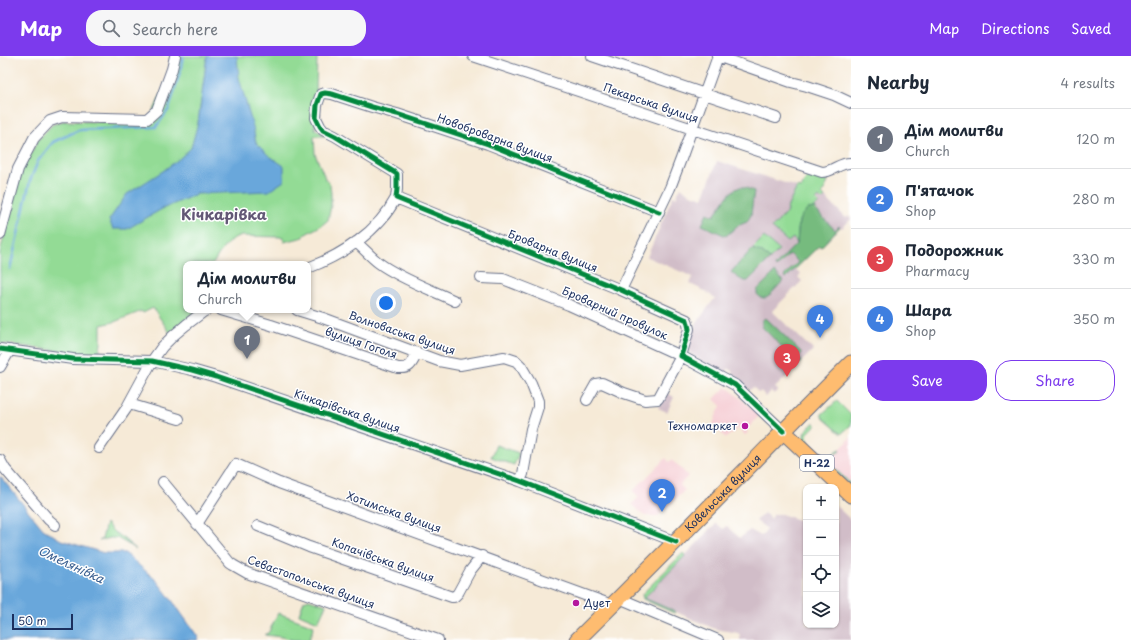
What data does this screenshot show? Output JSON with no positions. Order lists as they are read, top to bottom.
{
  "streets": {
    "main road": ["Н-22", "Ковельська вулиця"],
    "street": [
      "Пекарська вулиця",
      "Новоброварна вулиця",
      "Броварна вулиця",
      "Броварний провулок",
      "Волноваська вулиця",
      "вулиця Гоголя",
      "Кічкарівська вулиця",
      "Хотимська вулиця",
      "Копачівська вулиця",
      "Севастопольська вулиця"
    ]
  },
  "crossings": [
    ["Новоброварна вулиця", "Броварна вулиця"],
    ["Броварна вулиця", "Броварний провулок"],
    ["Волноваська вулиця", "вулиця Гоголя"],
    ["Волноваська вулиця", "Кічкарівська вулиця"],
    ["Кічкарівська вулиця", "Ковельська вулиця"],
    ["Н-22", "Ковельська вулиця"],
    ["Ковельська вулиця", "Хотимська вулиця"],
    ["Хотимська вулиця", "Копачівська вулиця"],
    ["Хотимська вулиця", "Севастопольська вулиця"]
  ],
  "districts": ["Кічкарівка"],
  "water": ["Омелянівка"],
  "places": ["Техномаркет", "Дует"],
  "scale_bar": "50 m",
  "page": {
    "header": "Map",
    "search": "Search here",
    "nav": ["Map", "Directions", "Saved"],
    "heading": ["Nearby", "4 results"],
    "list": [
      {
        "mark": "1",
        "name": "Дім молитви",
        "note": "Church",
        "value": "120 m"
      },
      {
        "mark": "2",
        "name": "П'ятачок",
        "note": "Shop",
        "value": "280 m"
      },
      {
        "mark": "3",
        "name": "Подорожник",
        "note": "Pharmacy",
        "value": "330 m"
      },
      {
        "mark": "4",
        "name": "Шара",
        "note": "Shop",
        "value": "350 m"
      }
    ],
    "popup": ["Дім молитви", "Church"],
    "pins": [
      "4",
      "1",
      "3",
      "2"
    ],
    "buttons": ["Save", "Share"],
    "map_buttons": ["+", "−"],
    "scale": "50 m"
  }
}
